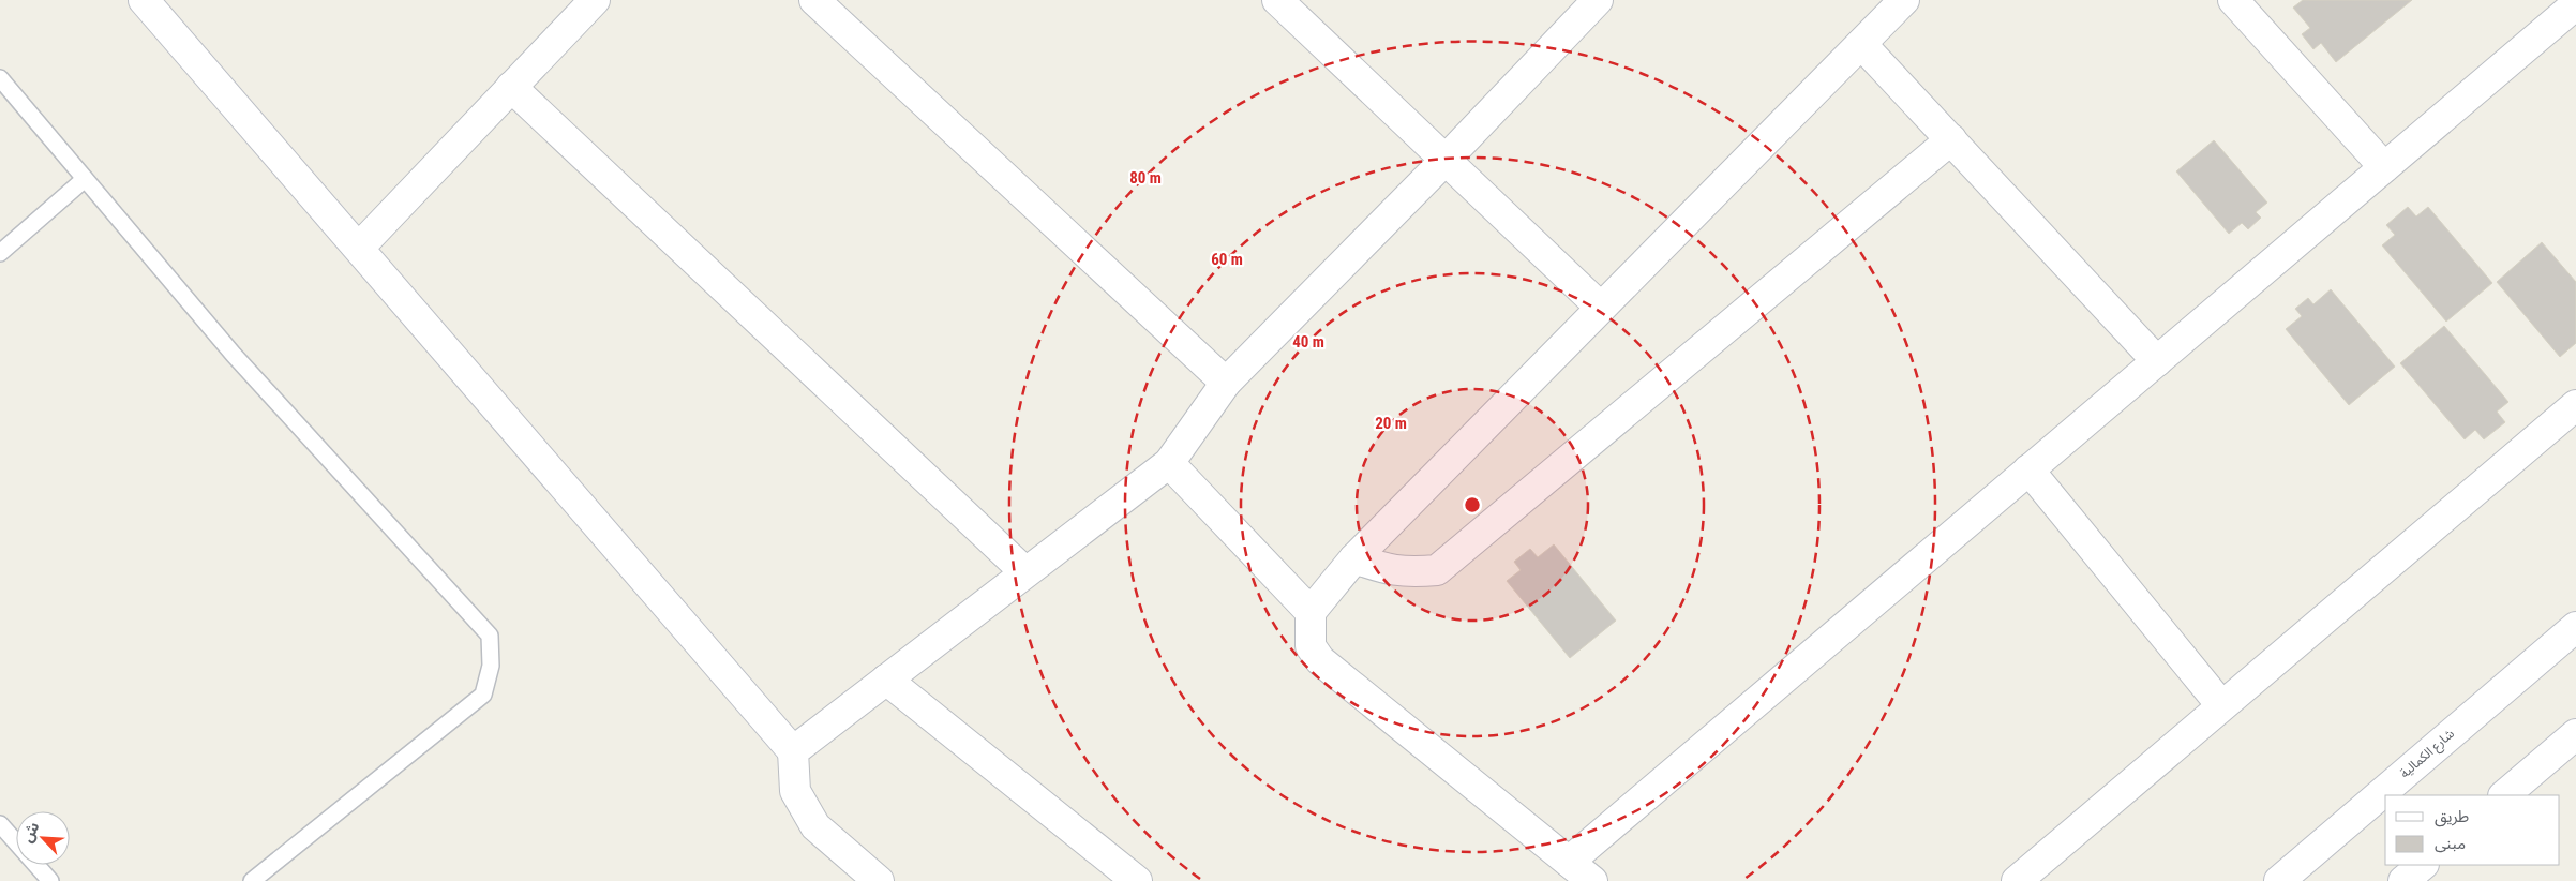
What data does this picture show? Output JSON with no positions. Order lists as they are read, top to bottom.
{
  "streets": {
    "street": ["شارع الكمالية"]
  },
  "legend": ["طريق", "مبنى"],
  "north": "top left",
  "rings": [
    "80 m",
    "60 m",
    "40 m",
    "20 m"
  ]
}
